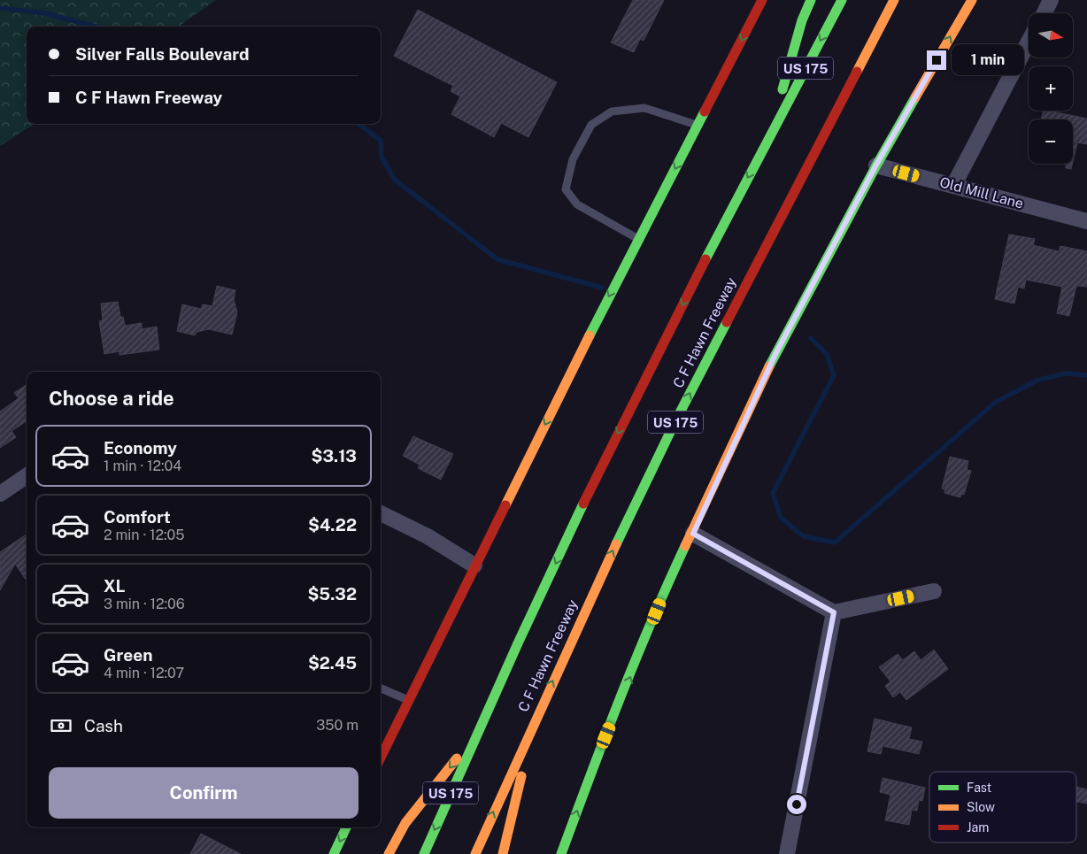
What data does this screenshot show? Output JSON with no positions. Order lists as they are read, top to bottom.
{
  "streets": {
    "main road": ["US 175", "C F Hawn Freeway"],
    "street": ["Old Mill Lane"]
  },
  "legend": ["Fast", "Slow", "Jam"],
  "north": "right",
  "page": {
    "map_buttons": ["+", "−"],
    "banner": ["Silver Falls Boulevard", "C F Hawn Freeway"],
    "bubble": "1 min",
    "heading": "Choose a ride",
    "list": [
      {
        "name": "Economy",
        "note": "1 min · 12:04",
        "value": "$3.13"
      },
      {
        "name": "Comfort",
        "note": "2 min · 12:05",
        "value": "$4.22"
      },
      {
        "name": "XL",
        "note": "3 min · 12:06",
        "value": "$5.32"
      },
      {
        "name": "Green",
        "note": "4 min · 12:07",
        "value": "$2.45"
      }
    ],
    "pay": ["Cash", "350 m"],
    "buttons": "Confirm"
  }
}
